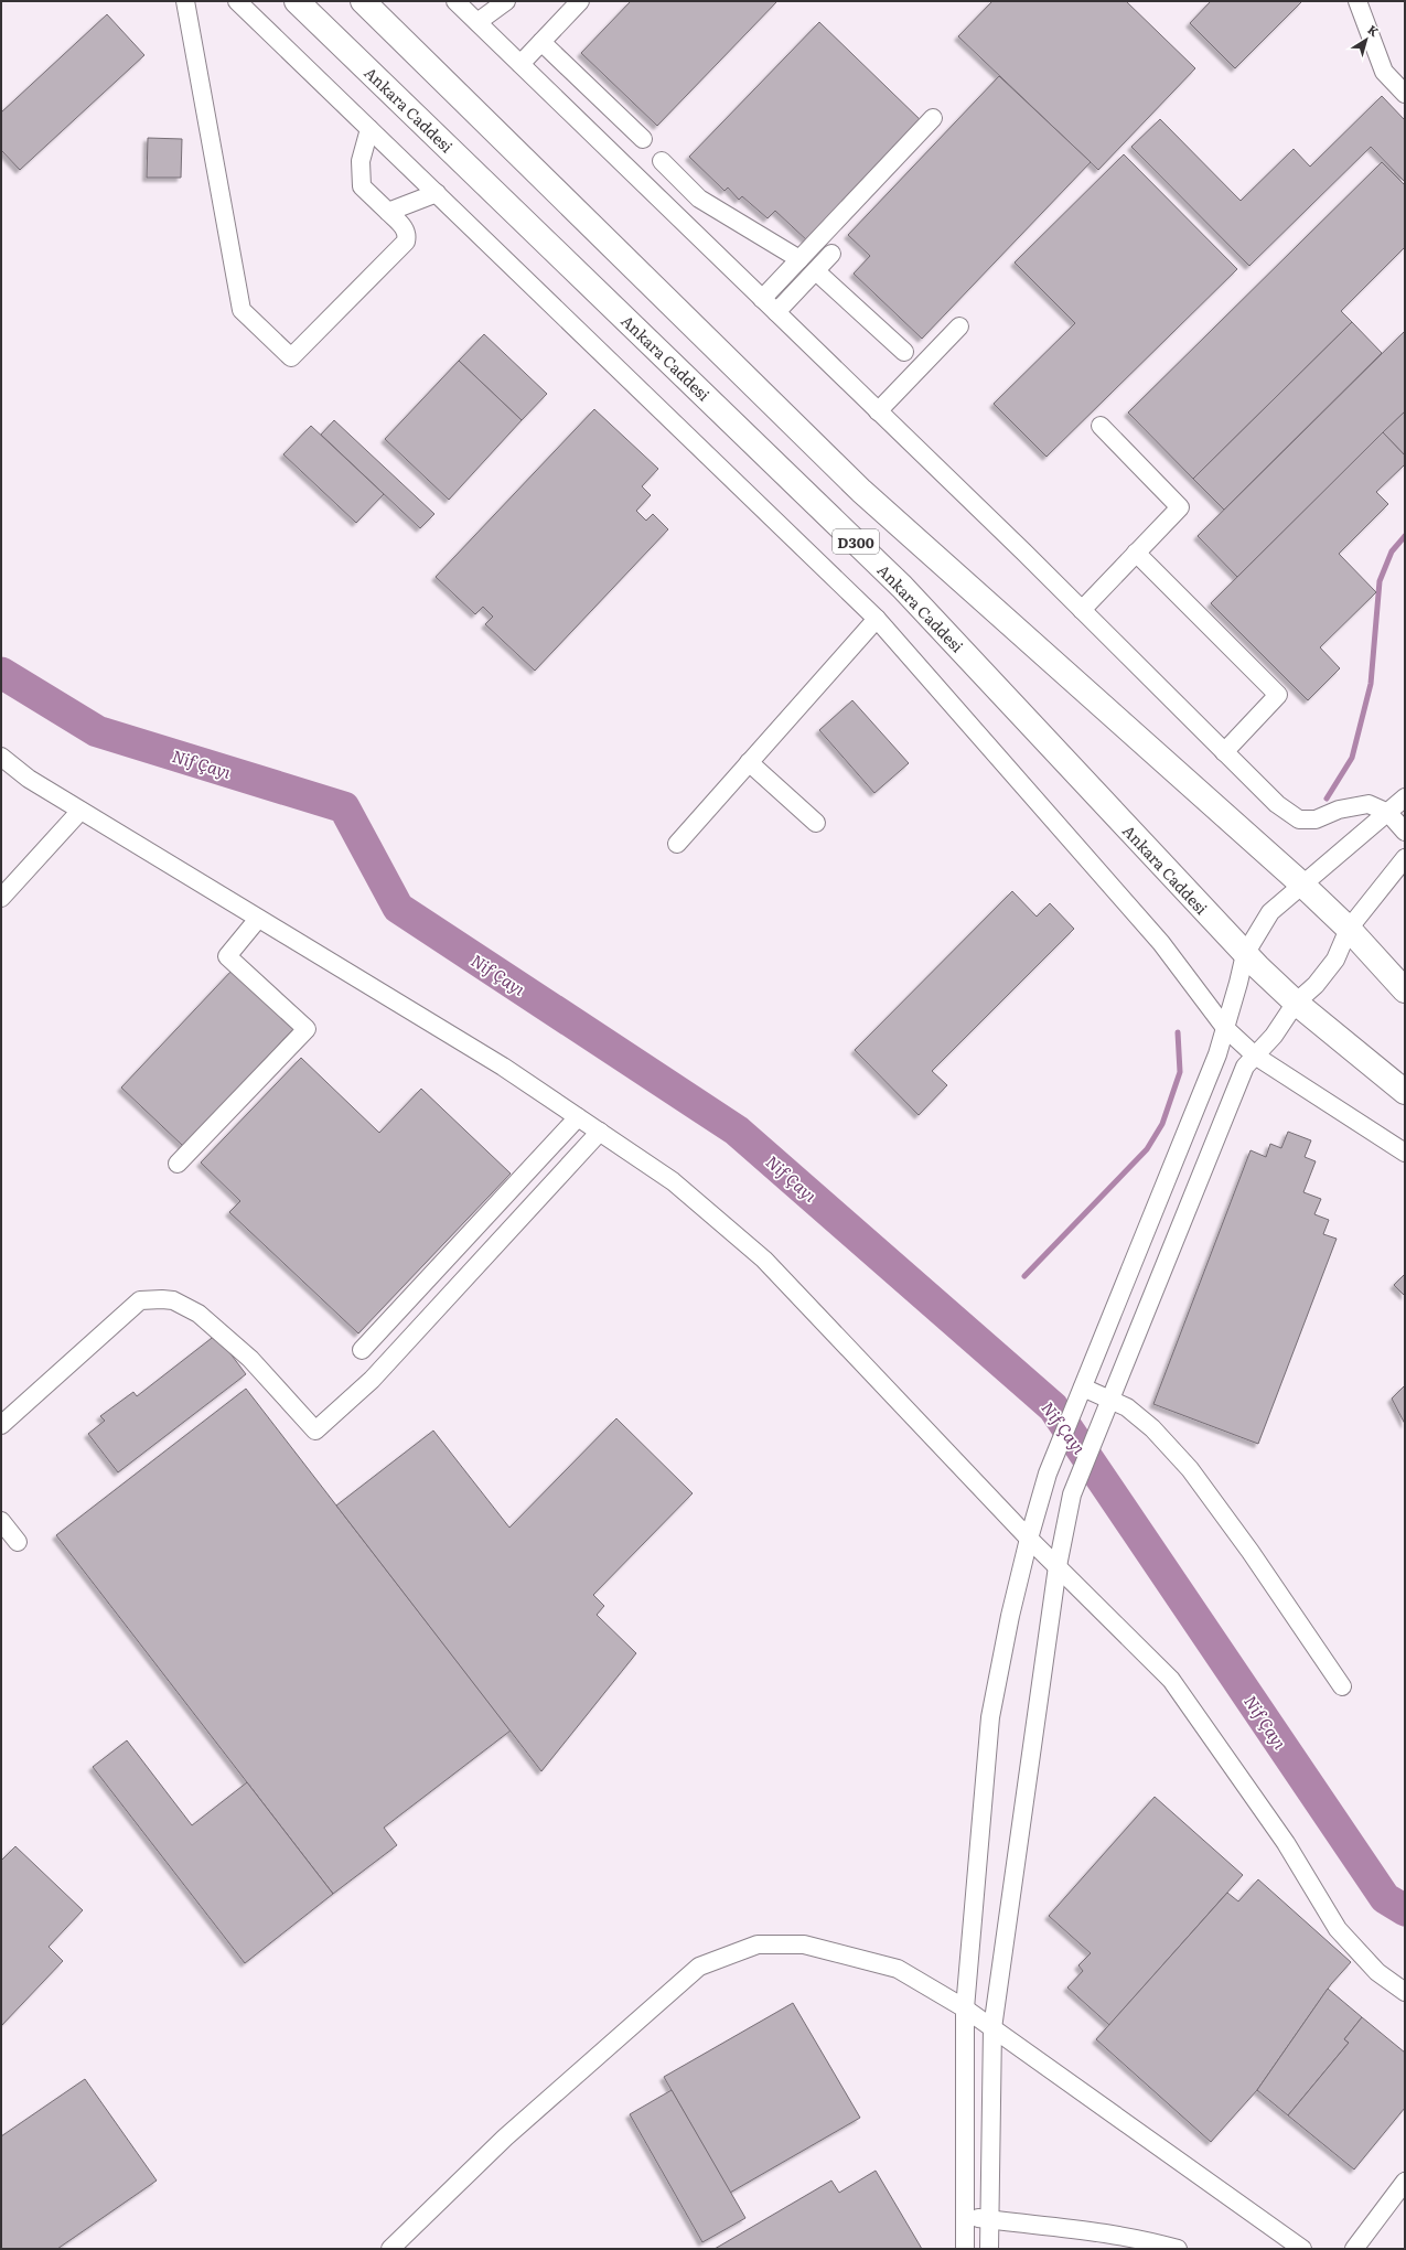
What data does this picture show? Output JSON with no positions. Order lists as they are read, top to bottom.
{
  "streets": {
    "highway": ["Ankara Caddesi", "D300"]
  },
  "water": ["Nif Çayı"],
  "north": "top right"
}
